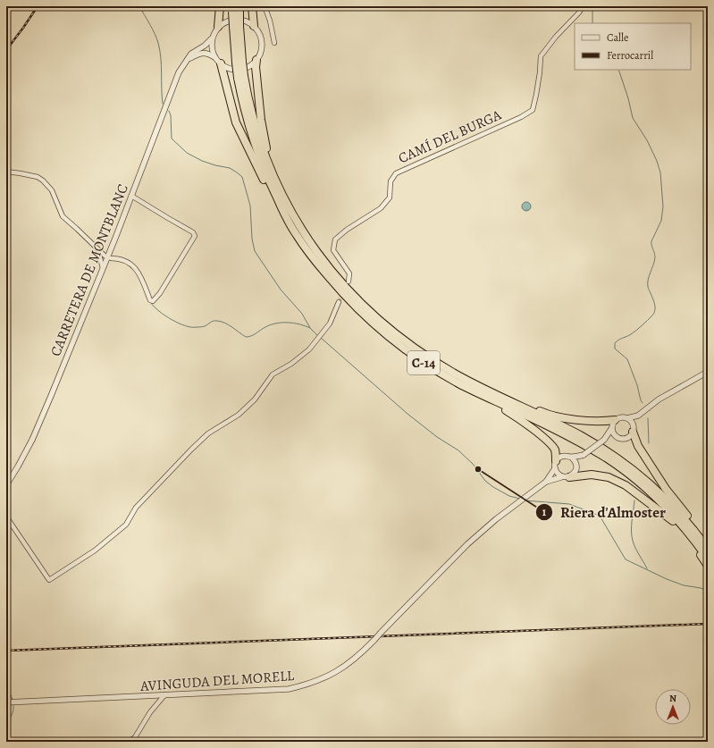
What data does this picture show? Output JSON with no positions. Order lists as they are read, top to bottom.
{
  "streets": {
    "highway": ["C-14"],
    "street": ["CAMÍ DEL BURGA", "CARRETERA DE MONTBLANC", "AVINGUDA DEL MORELL"]
  },
  "places": ["Riera d'Almoster"],
  "legend": ["Calle", "Ferrocarril"],
  "north": "top"
}
